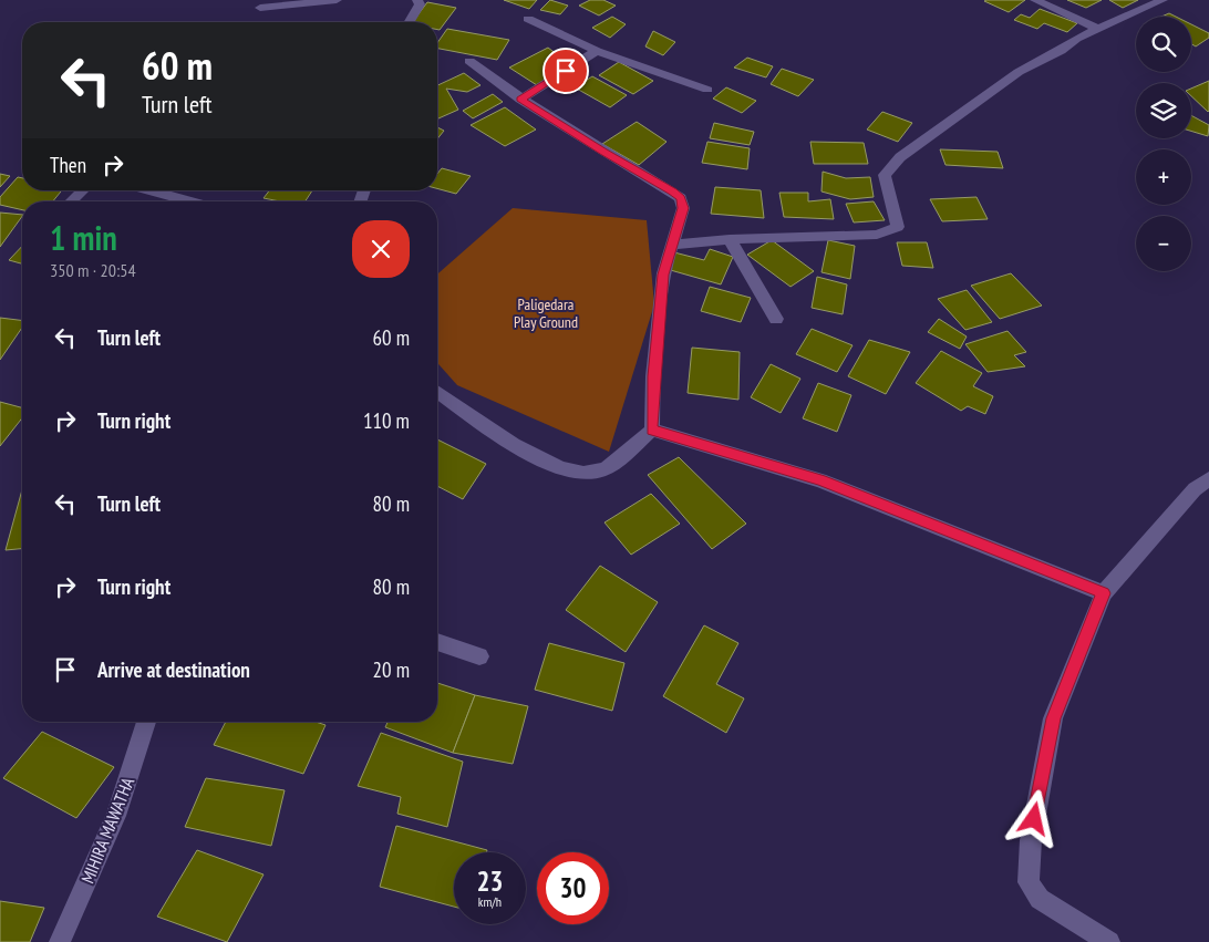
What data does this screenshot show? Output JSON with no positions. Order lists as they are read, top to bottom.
{
  "streets": {
    "street": ["MIHIRA MAWATHA"]
  },
  "parks": ["Paligedara Play Ground"],
  "page": {
    "map_buttons": ["+", "−"],
    "turn": ["60 m", "Turn left"],
    "then": "Then",
    "heading": ["1 min", "350 m · 20:54"],
    "list": [
      {
        "name": "Turn left",
        "value": "60 m"
      },
      {
        "name": "Turn right",
        "value": "110 m"
      },
      {
        "name": "Turn left",
        "value": "80 m"
      },
      {
        "name": "Turn right",
        "value": "80 m"
      },
      {
        "name": "Arrive at destination",
        "value": "20 m"
      }
    ],
    "speed": "23 km/h",
    "limit": "30"
  }
}
